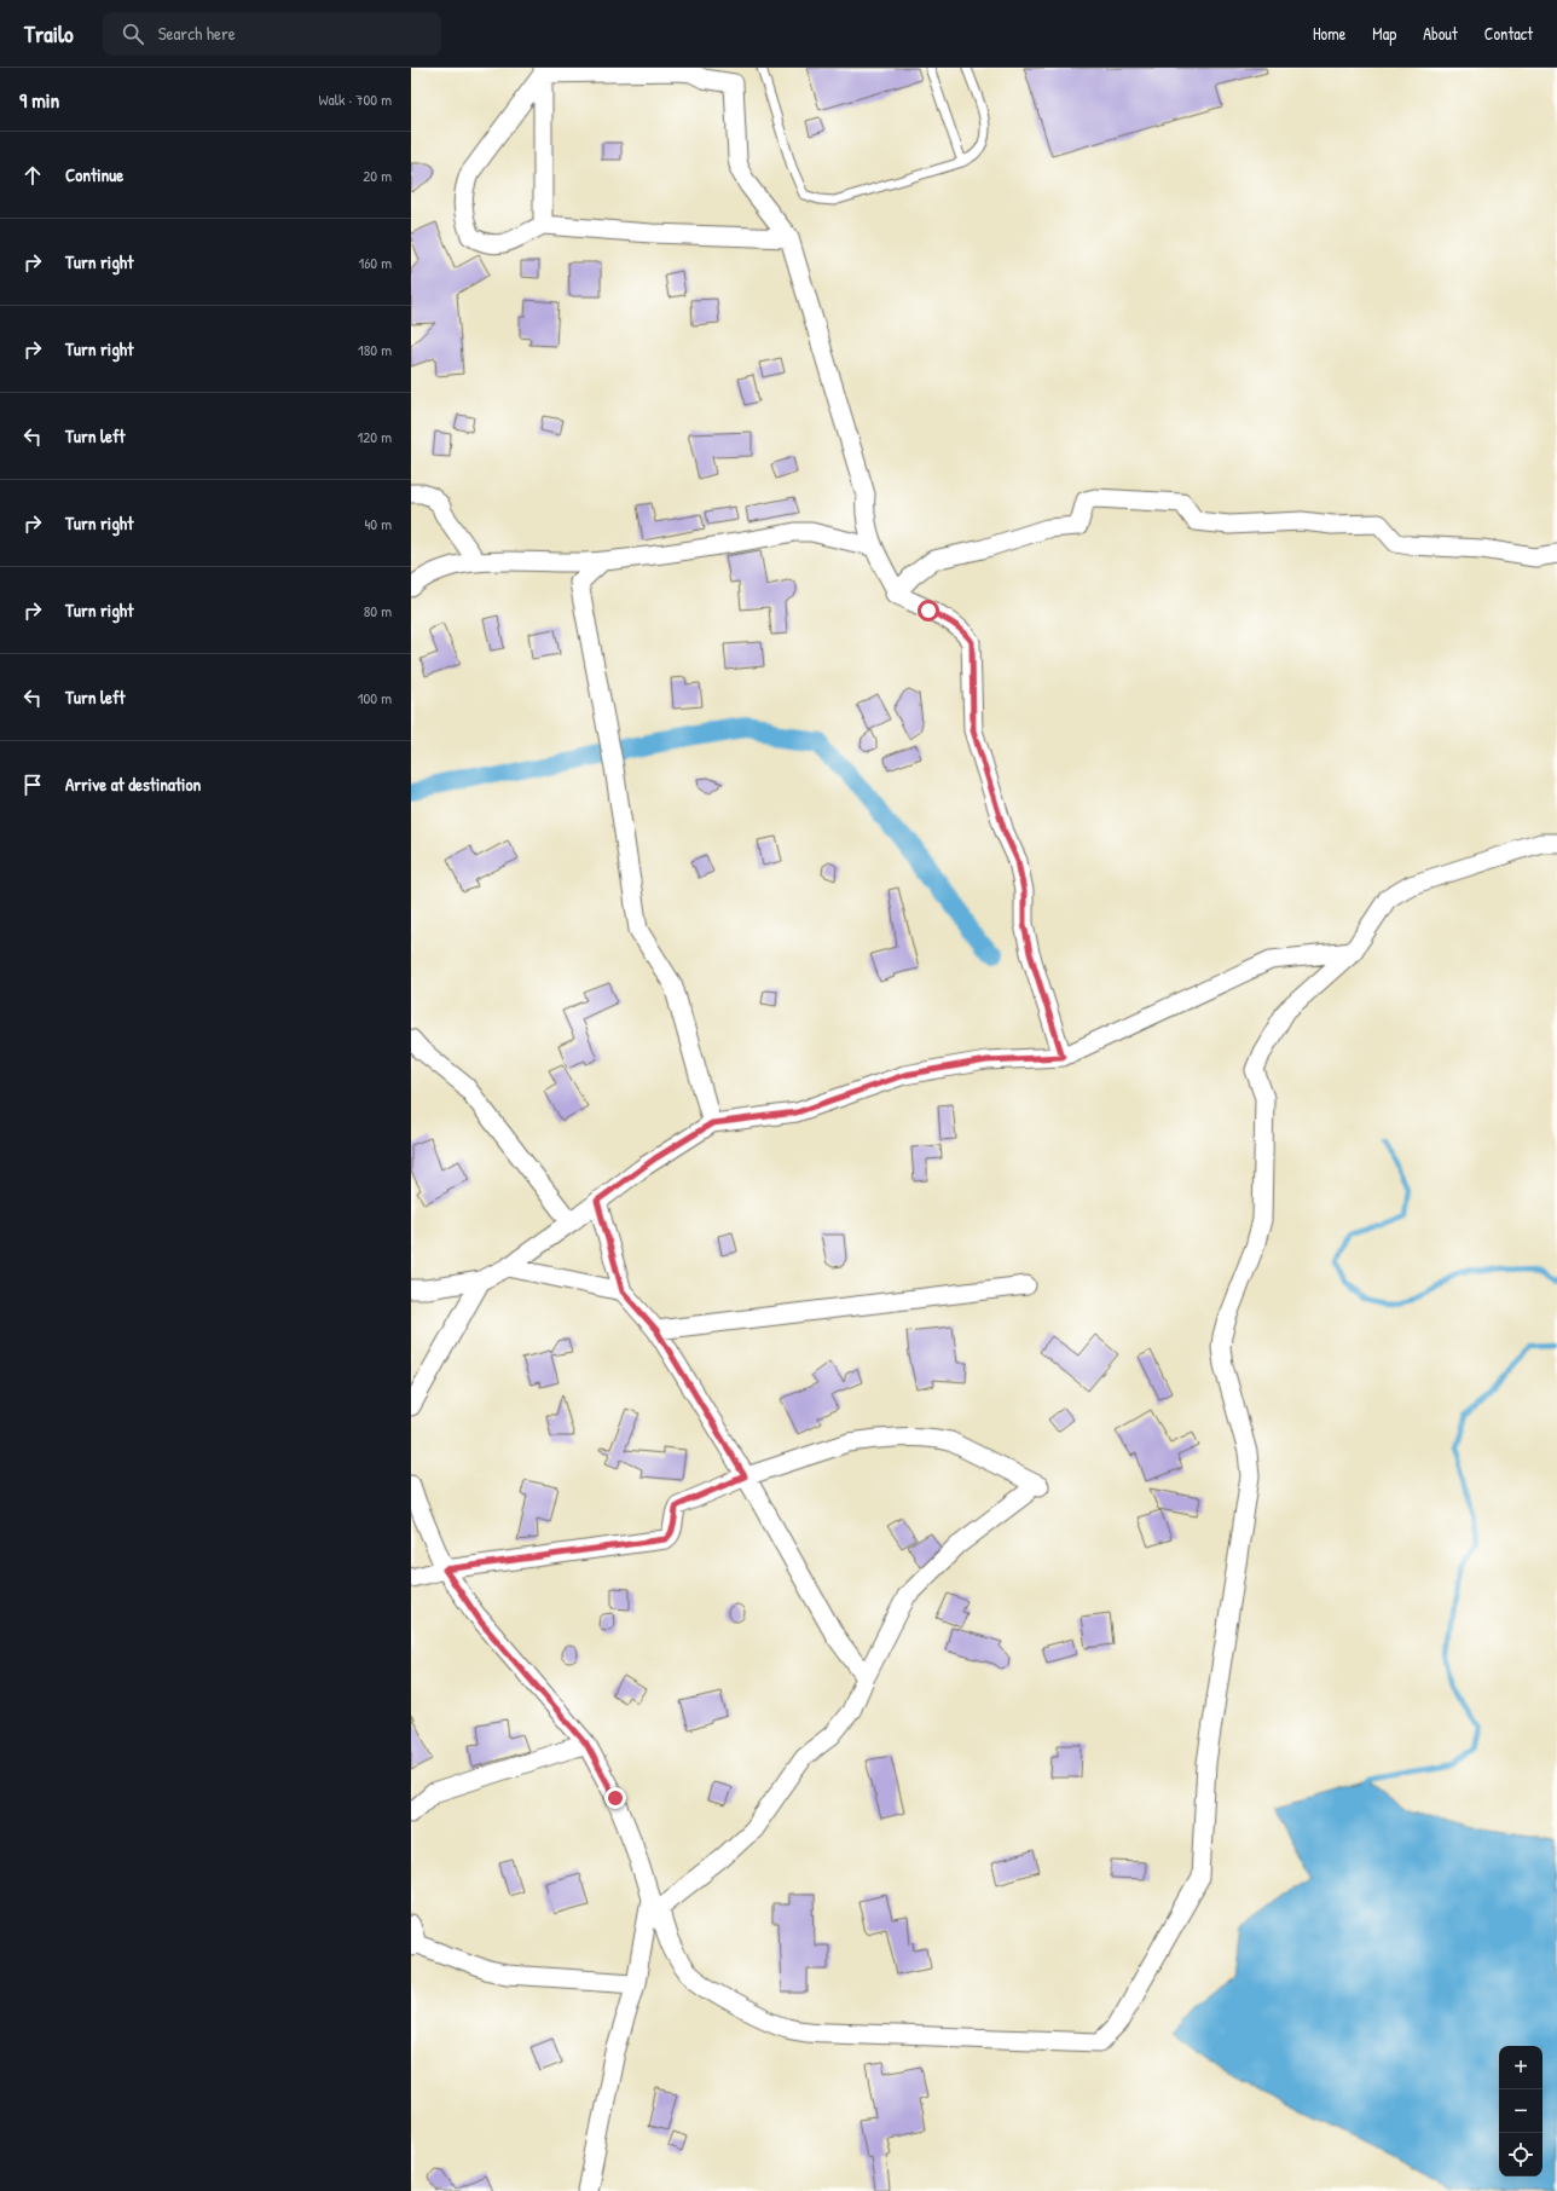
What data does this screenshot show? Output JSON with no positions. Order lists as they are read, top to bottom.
{
  "page": {
    "header": "Trailo",
    "search": "Search here",
    "nav": [
      "Home",
      "Map",
      "About",
      "Contact"
    ],
    "heading": ["9 min", "Walk · 700 m"],
    "list": [
      ["Continue", "20 m"],
      ["Turn right", "160 m"],
      ["Turn right", "180 m"],
      ["Turn left", "120 m"],
      ["Turn right", "40 m"],
      ["Turn right", "80 m"],
      ["Turn left", "100 m"],
      "Arrive at destination"
    ],
    "map_buttons": ["+", "−"]
  }
}
